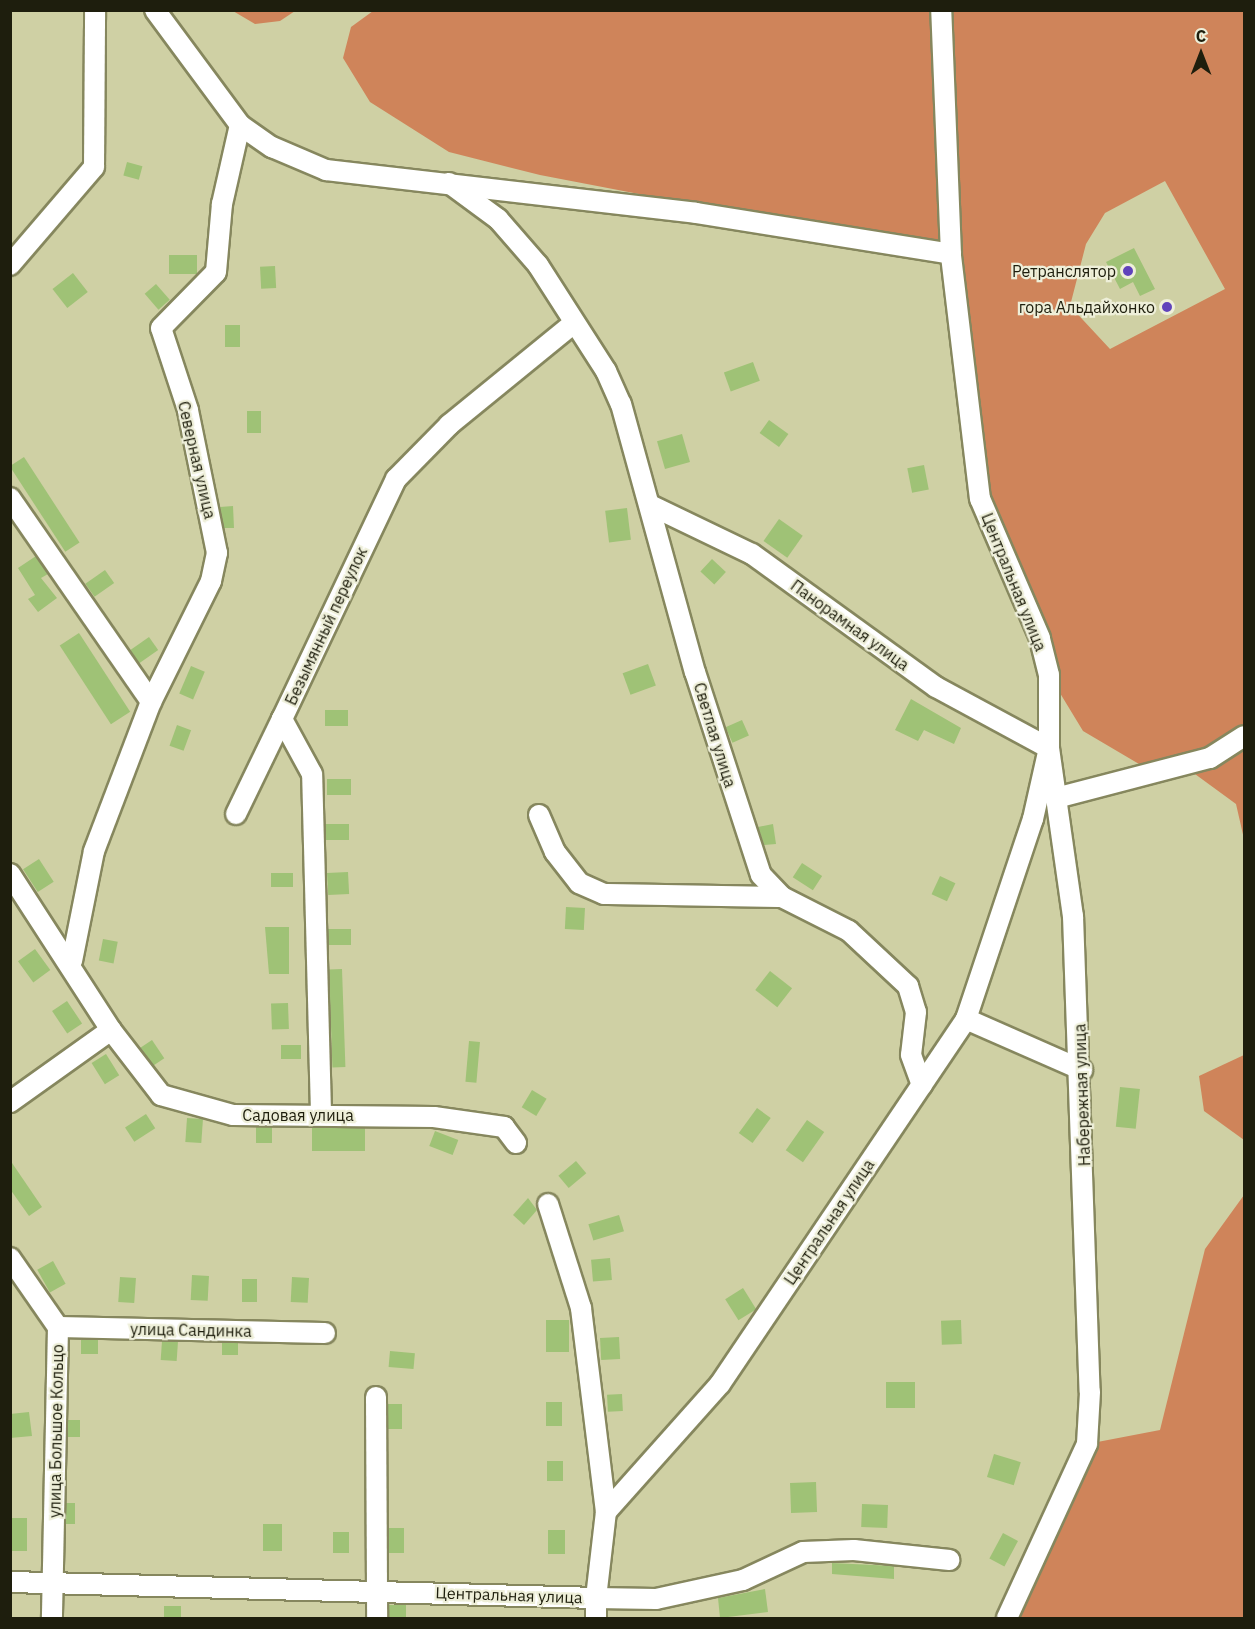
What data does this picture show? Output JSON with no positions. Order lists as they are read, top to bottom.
{
  "streets": {
    "street": [
      "Северная улица",
      "Центральная улица",
      "Панорамная улица",
      "Безымянный переулок",
      "Светлая улица",
      "Набережная улица",
      "Садовая улица",
      "улица Сандинка",
      "улица Большое Кольцо"
    ]
  },
  "crossings": [
    ["Северная улица", "Садовая улица"],
    ["Центральная улица", "Панорамная улица"],
    ["Центральная улица", "Светлая улица"],
    ["Центральная улица", "Набережная улица"],
    ["Центральная улица", "улица Большое Кольцо"],
    ["Панорамная улица", "Светлая улица"],
    ["Панорамная улица", "Набережная улица"],
    ["Безымянный переулок", "Светлая улица"],
    ["Безымянный переулок", "Садовая улица"],
    ["улица Сандинка", "улица Большое Кольцо"]
  ],
  "places": ["Ретранслятор", "гора Альдайхонко"],
  "north": "top"
}
